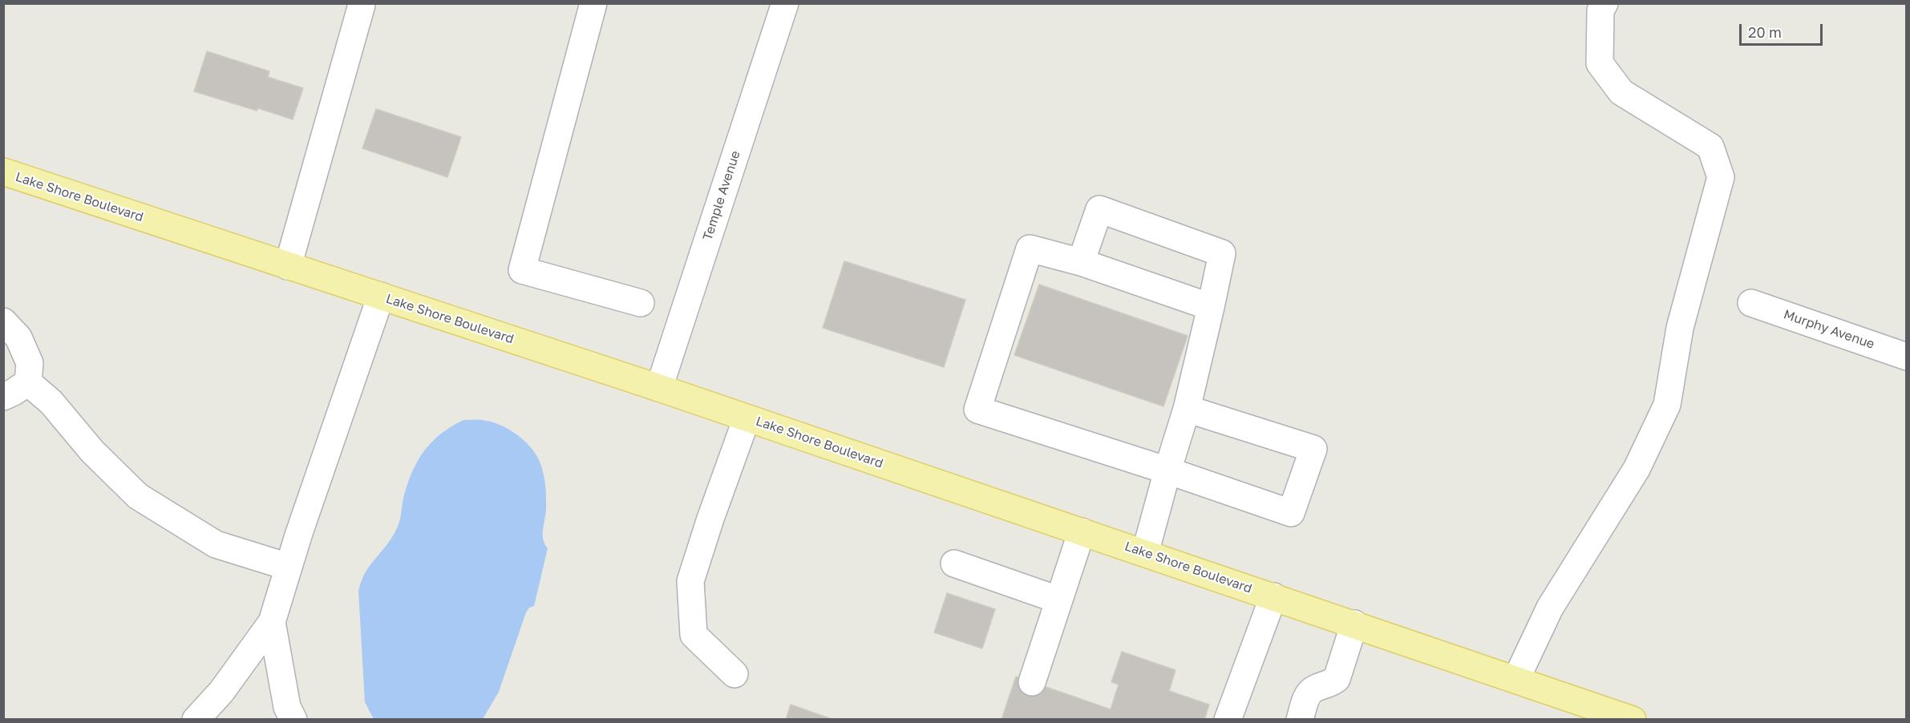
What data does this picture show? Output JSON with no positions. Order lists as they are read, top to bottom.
{
  "streets": {
    "main road": ["Lake Shore Boulevard"],
    "street": ["Temple Avenue", "Murphy Avenue"]
  },
  "crossings": [
    ["Temple Avenue", "Lake Shore Boulevard"]
  ],
  "scale_bar": "20 m"
}
